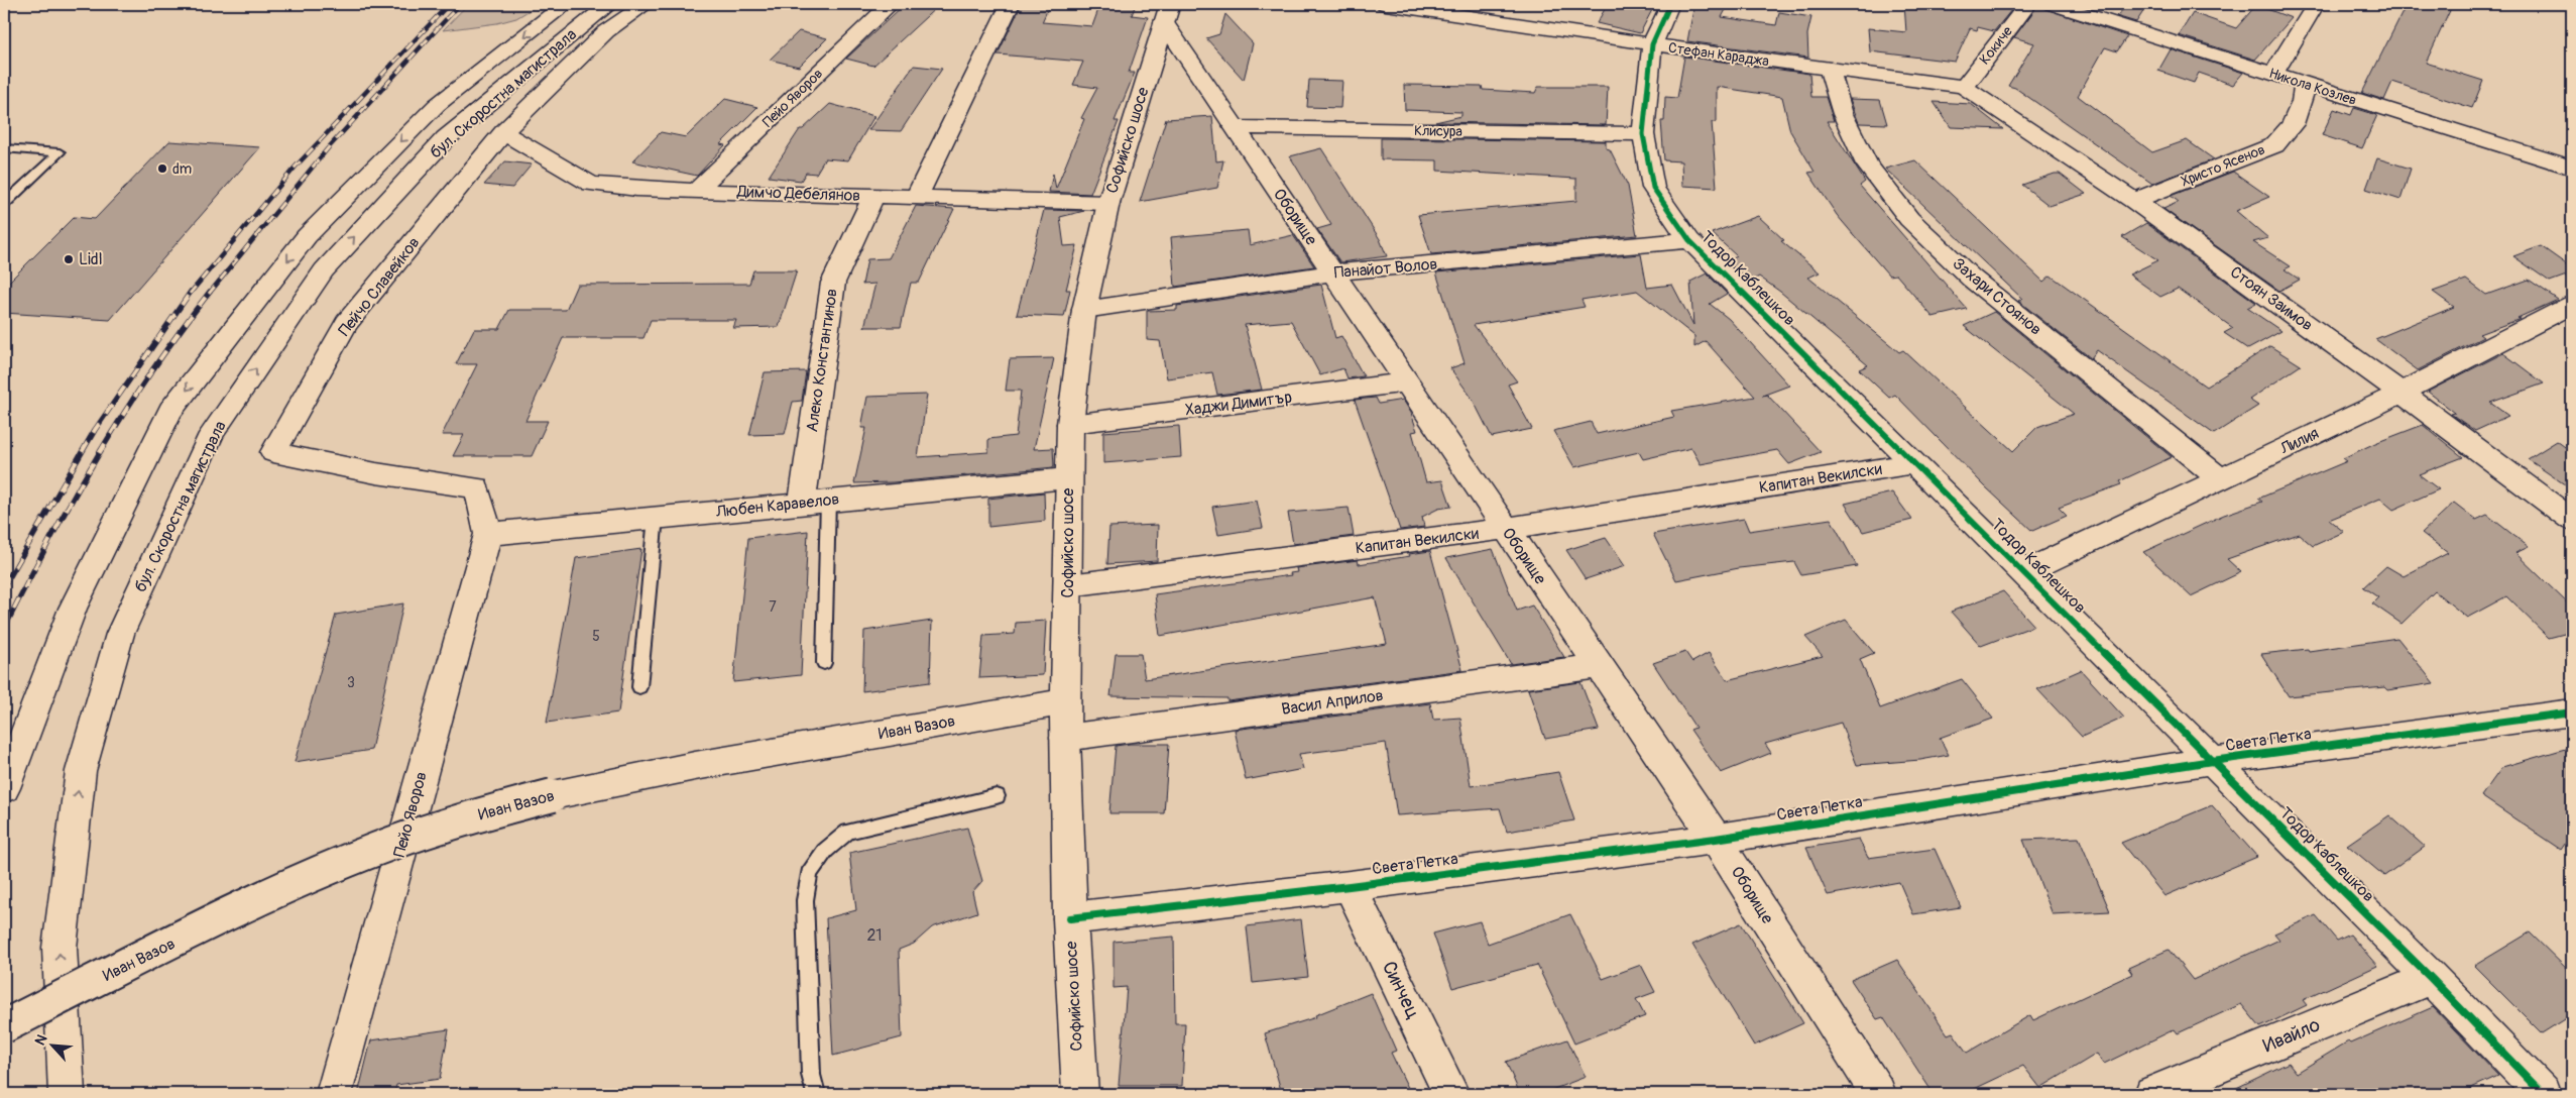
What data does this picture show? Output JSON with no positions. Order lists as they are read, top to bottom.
{
  "streets": {
    "main road": [
      "Кокиче",
      "Стефан Караджа",
      "Никола Козлев",
      "бул. Скоростна магистрала",
      "Пейо Яворов",
      "Клисура",
      "Софийско шосе",
      "Христо Ясенов",
      "Димчо Дебелянов",
      "Оборище",
      "Панайот Волов",
      "Тодор Каблешков",
      "Пейчо Славейков",
      "Захари Стоянов",
      "Стоян Заимов",
      "Алеко Константинов",
      "Хаджи Димитър",
      "Лилия",
      "Капитан Векилски",
      "Любен Каравелов",
      "Васил Априлов",
      "Иван Вазов",
      "Света Петка",
      "Синчец",
      "Ивайло"
    ]
  },
  "crossings": [
    ["Кокиче", "Стефан Караджа"],
    ["Кокиче", "Стоян Заимов"],
    ["Стефан Караджа", "Тодор Каблешков"],
    ["Стефан Караджа", "Захари Стоянов"],
    ["Стефан Караджа", "Стоян Заимов"],
    ["Никола Козлев", "Христо Ясенов"],
    ["Пейо Яворов", "Димчо Дебелянов"],
    ["Пейо Яворов", "Пейчо Славейков"],
    ["Пейо Яворов", "Любен Каравелов"],
    ["Клисура", "Оборище"],
    ["Клисура", "Тодор Каблешков"],
    ["Софийско шосе", "Димчо Дебелянов"],
    ["Софийско шосе", "Оборище"],
    ["Софийско шосе", "Панайот Волов"],
    ["Софийско шосе", "Хаджи Димитър"],
    ["Софийско шосе", "Капитан Векилски"],
    ["Софийско шосе", "Любен Каравелов"],
    ["Софийско шосе", "Васил Априлов"],
    ["Софийско шосе", "Иван Вазов"],
    ["Софийско шосе", "Света Петка"],
    ["Христо Ясенов", "Стоян Заимов"],
    ["Димчо Дебелянов", "Пейчо Славейков"],
    ["Димчо Дебелянов", "Алеко Константинов"],
    ["Оборище", "Панайот Волов"],
    ["Оборище", "Хаджи Димитър"],
    ["Оборище", "Капитан Векилски"],
    ["Оборище", "Васил Априлов"],
    ["Оборище", "Света Петка"],
    ["Панайот Волов", "Тодор Каблешков"],
    ["Тодор Каблешков", "Лилия"],
    ["Тодор Каблешков", "Капитан Векилски"],
    ["Тодор Каблешков", "Света Петка"],
    ["Тодор Каблешков", "Ивайло"],
    ["Пейчо Славейков", "Любен Каравелов"],
    ["Захари Стоянов", "Лилия"],
    ["Стоян Заимов", "Лилия"],
    ["Алеко Константинов", "Любен Каравелов"],
    ["Света Петка", "Синчец"]
  ],
  "places": ["dm", "Lidl"],
  "house_numbers": [
    "7",
    "5",
    "3",
    "21"
  ],
  "north": "top left"
}
